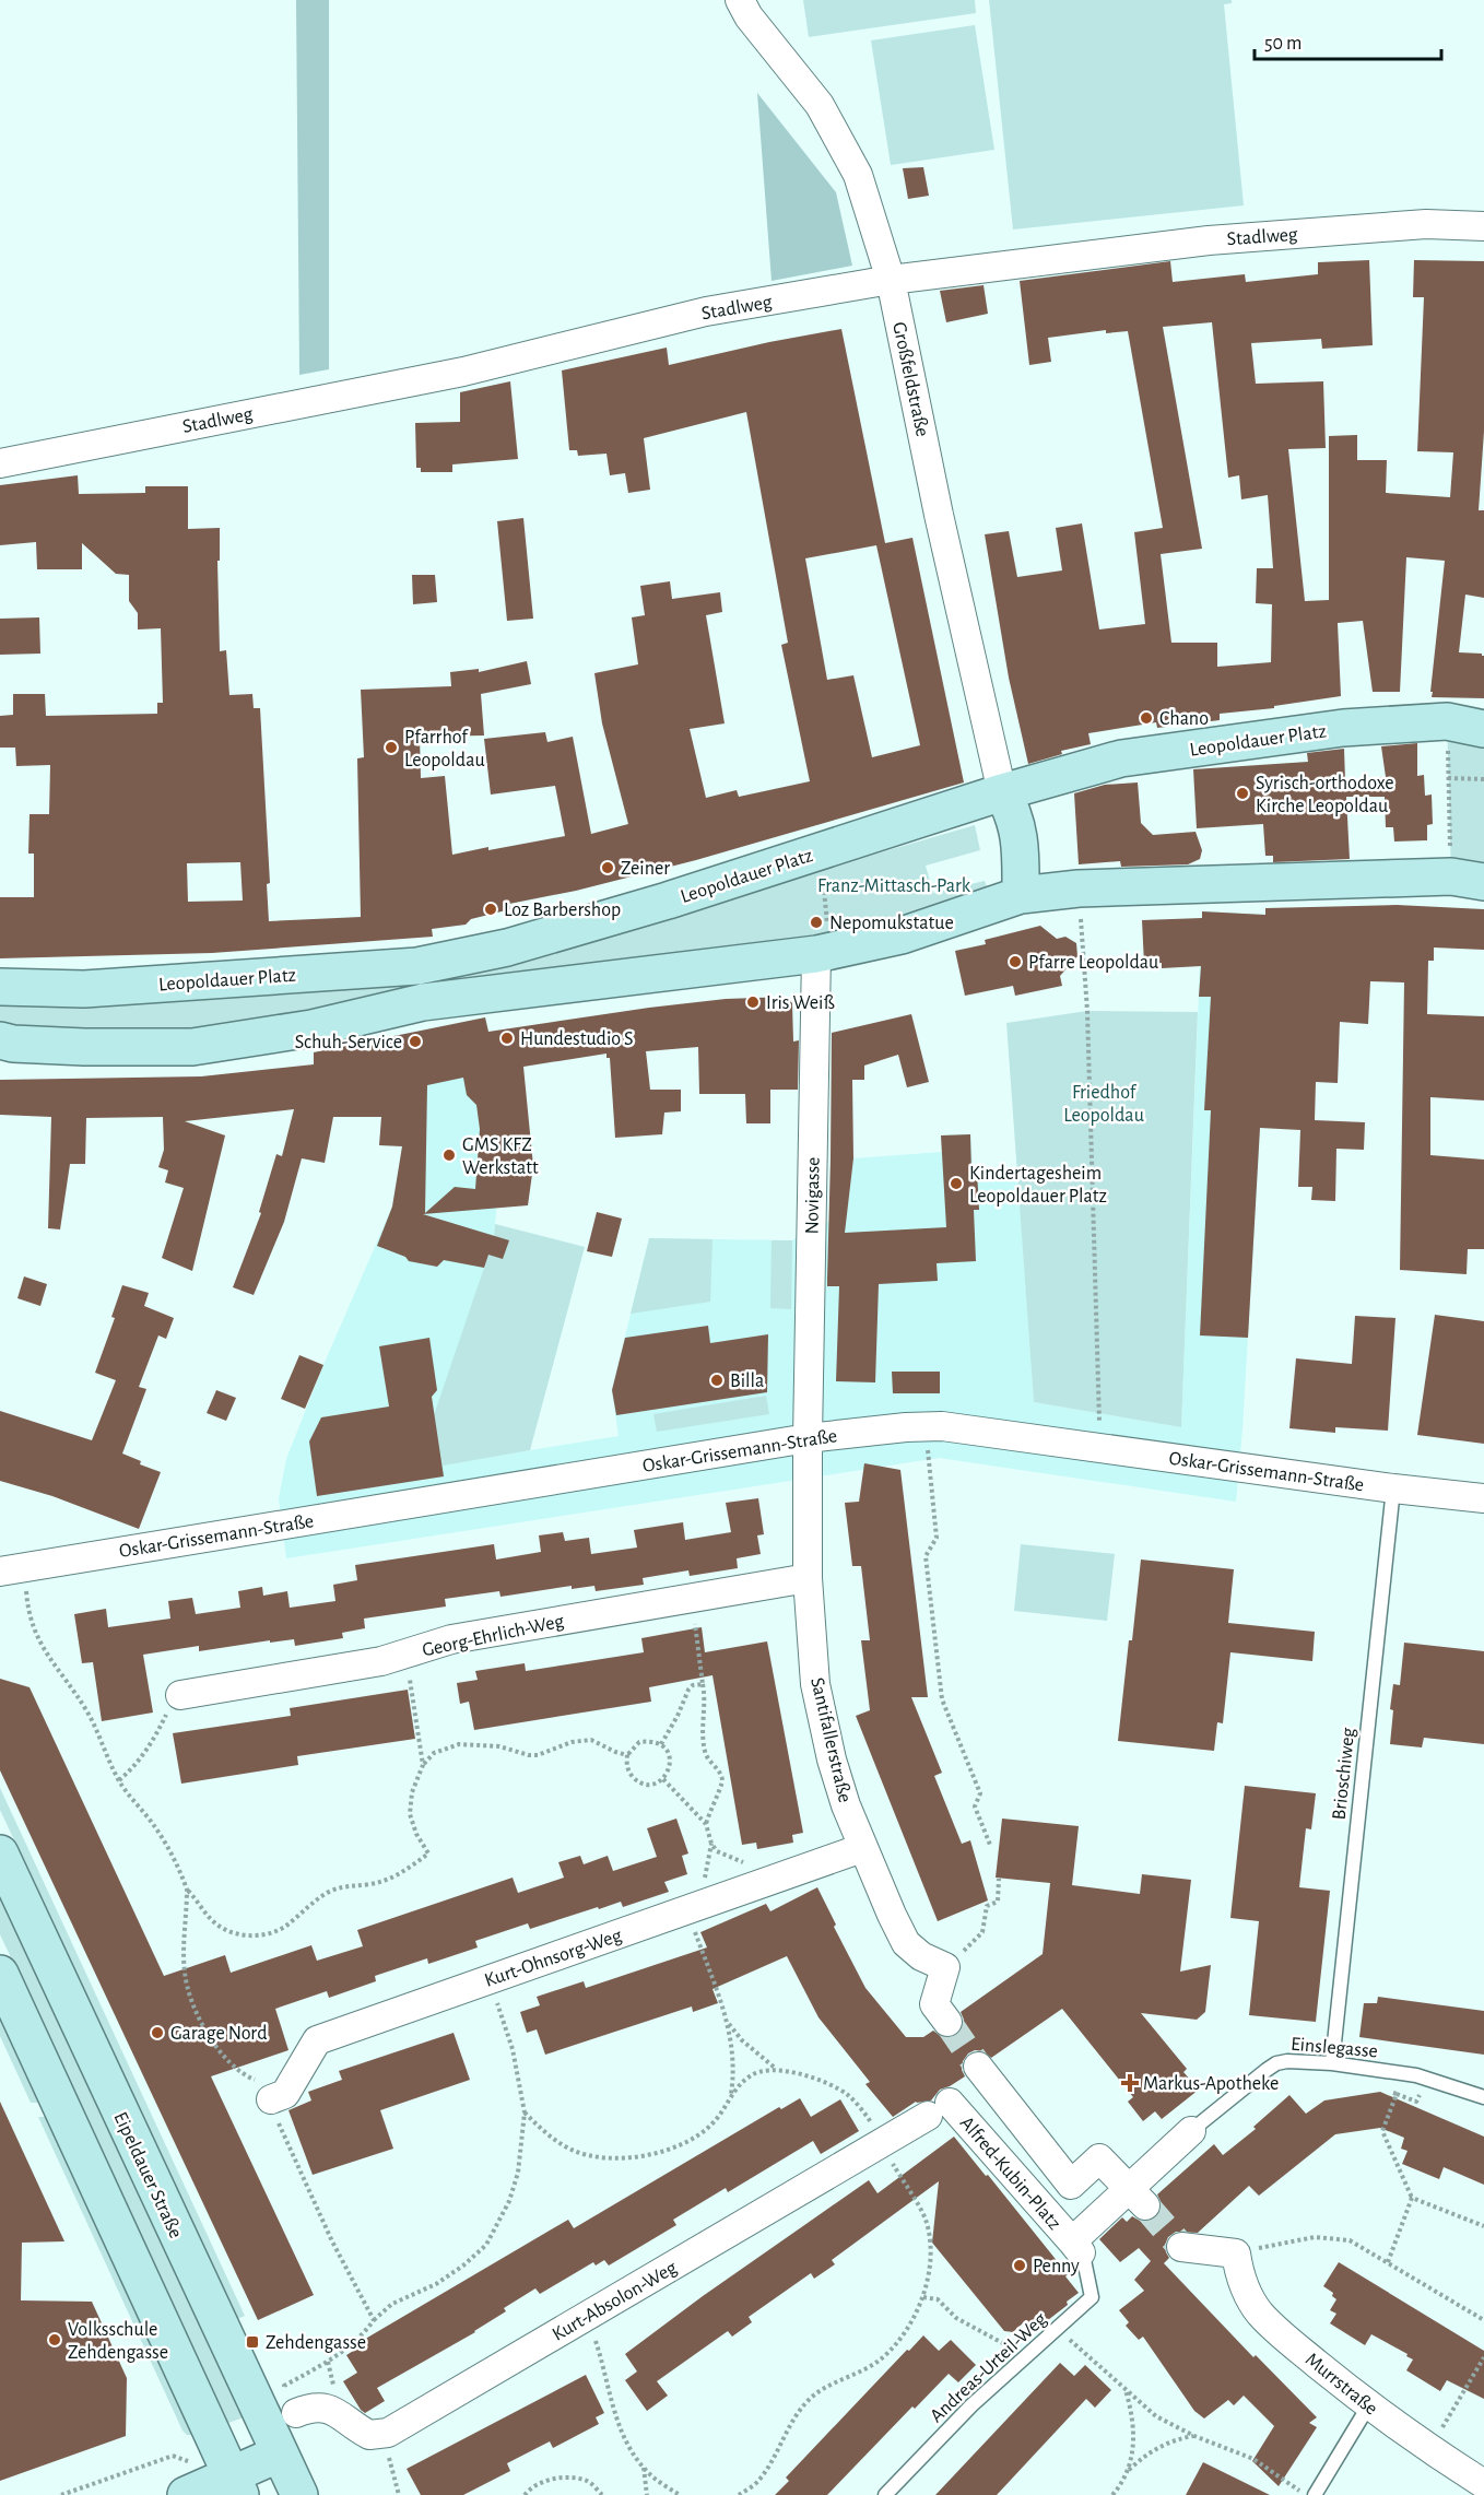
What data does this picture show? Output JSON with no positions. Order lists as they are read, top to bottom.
{
  "streets": {
    "street": [
      "Stadlweg",
      "Großfeldstraße",
      "Leopoldauer Platz",
      "Novigasse",
      "Oskar-Grissemann-Straße",
      "Georg-Ehrlich-Weg",
      "Santifallerstraße",
      "Kurt-Ohnsorg-Weg",
      "Alfred-Kubin-Platz",
      "Eipeldauer Straße",
      "Kurt-Absolon-Weg",
      "Murrstraße"
    ],
    "lane": ["Brioschiweg", "Einslegasse", "Andreas-Urteil-Weg"]
  },
  "crossings": [
    ["Stadlweg", "Großfeldstraße"],
    ["Großfeldstraße", "Leopoldauer Platz"],
    ["Novigasse", "Oskar-Grissemann-Straße"],
    ["Novigasse", "Santifallerstraße"],
    ["Oskar-Grissemann-Straße", "Santifallerstraße"],
    ["Oskar-Grissemann-Straße", "Brioschiweg"],
    ["Georg-Ehrlich-Weg", "Santifallerstraße"],
    ["Santifallerstraße", "Kurt-Ohnsorg-Weg"],
    ["Brioschiweg", "Einslegasse"],
    ["Einslegasse", "Alfred-Kubin-Platz"],
    ["Alfred-Kubin-Platz", "Kurt-Absolon-Weg"],
    ["Alfred-Kubin-Platz", "Andreas-Urteil-Weg"]
  ],
  "parks": ["Franz-Mittasch-Park", "Friedhof Leopoldau"],
  "places": {
    "other": [
      "Chano",
      "Pfarrhof Leopoldau",
      "Syrisch-orthodoxe Kirche Leopoldau",
      "Zeiner",
      "Loz Barbershop",
      "Nepomukstatue",
      "Pfarre Leopoldau",
      "Iris Weiß",
      "Hundestudio S",
      "Schuh-Service",
      "GMS KFZ Werkstatt",
      "Kindertagesheim Leopoldauer Platz",
      "Billa",
      "Garage Nord",
      "Penny",
      "Volksschule Zehdengasse"
    ],
    "health": ["Markus-Apotheke"],
    "transit": ["Zehdengasse"]
  },
  "scale_bar": "50 m"
}
